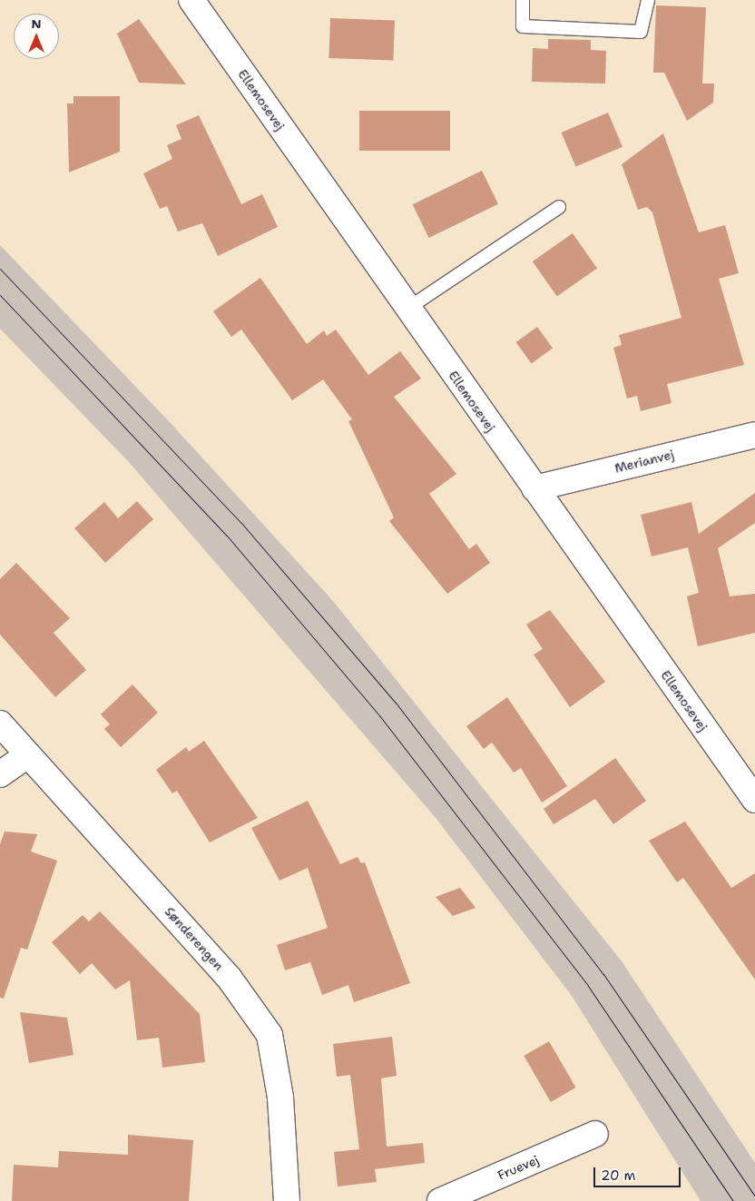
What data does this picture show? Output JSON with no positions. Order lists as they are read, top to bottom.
{
  "streets": {
    "street": [
      "Ellemosevej",
      "Merianvej",
      "Sønderengen",
      "Fruevej"
    ]
  },
  "crossings": [
    ["Ellemosevej", "Merianvej"]
  ],
  "scale_bar": "20 m",
  "north": "top"
}
